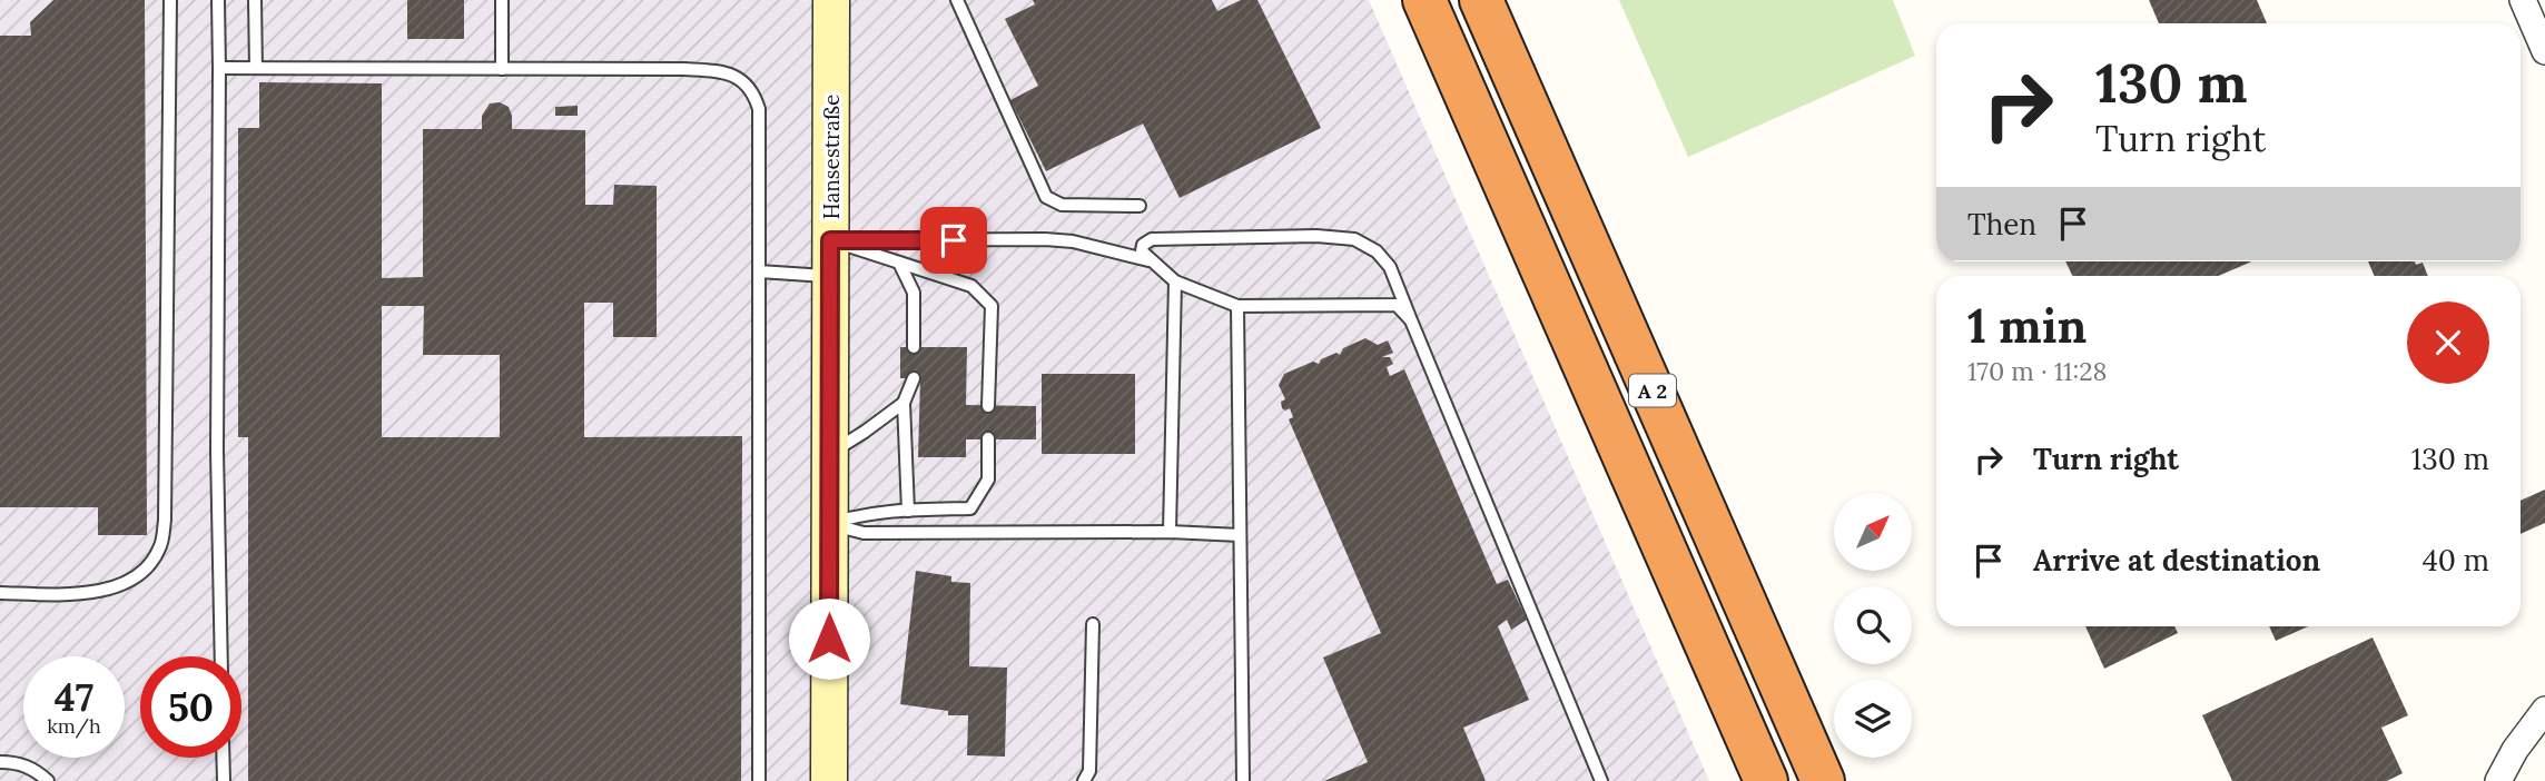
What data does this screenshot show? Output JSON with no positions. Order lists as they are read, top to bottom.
{
  "streets": {
    "highway": ["A 2"],
    "main road": ["Hansestraße"]
  },
  "north": "top right",
  "page": {
    "turn": ["130 m", "Turn right"],
    "then": "Then",
    "heading": ["1 min", "170 m · 11:28"],
    "list": [
      {
        "name": "Turn right",
        "value": "130 m"
      },
      {
        "name": "Arrive at destination",
        "value": "40 m"
      }
    ],
    "speed": "47 km/h",
    "limit": "50"
  }
}
